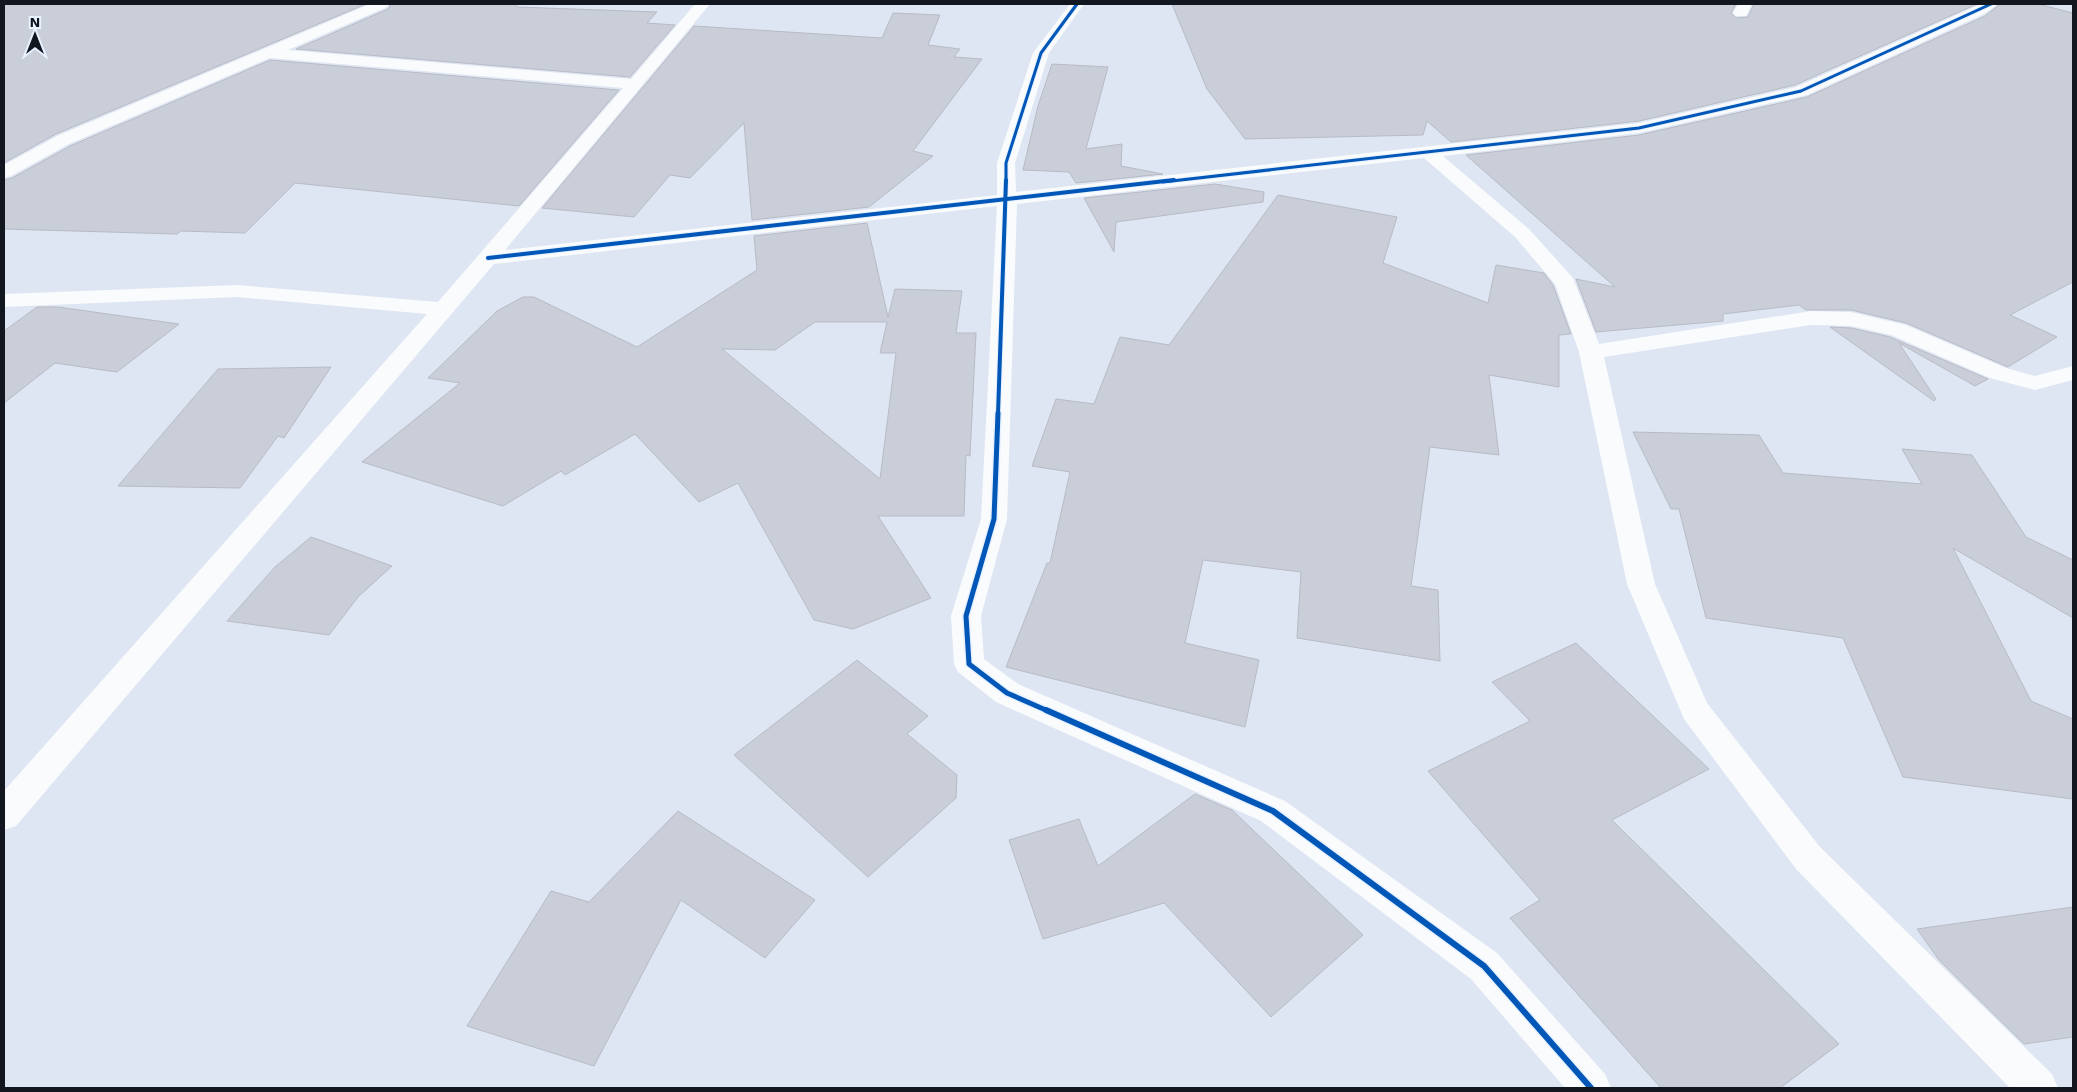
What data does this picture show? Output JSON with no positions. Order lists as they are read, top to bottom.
{
  "north": "top"
}
